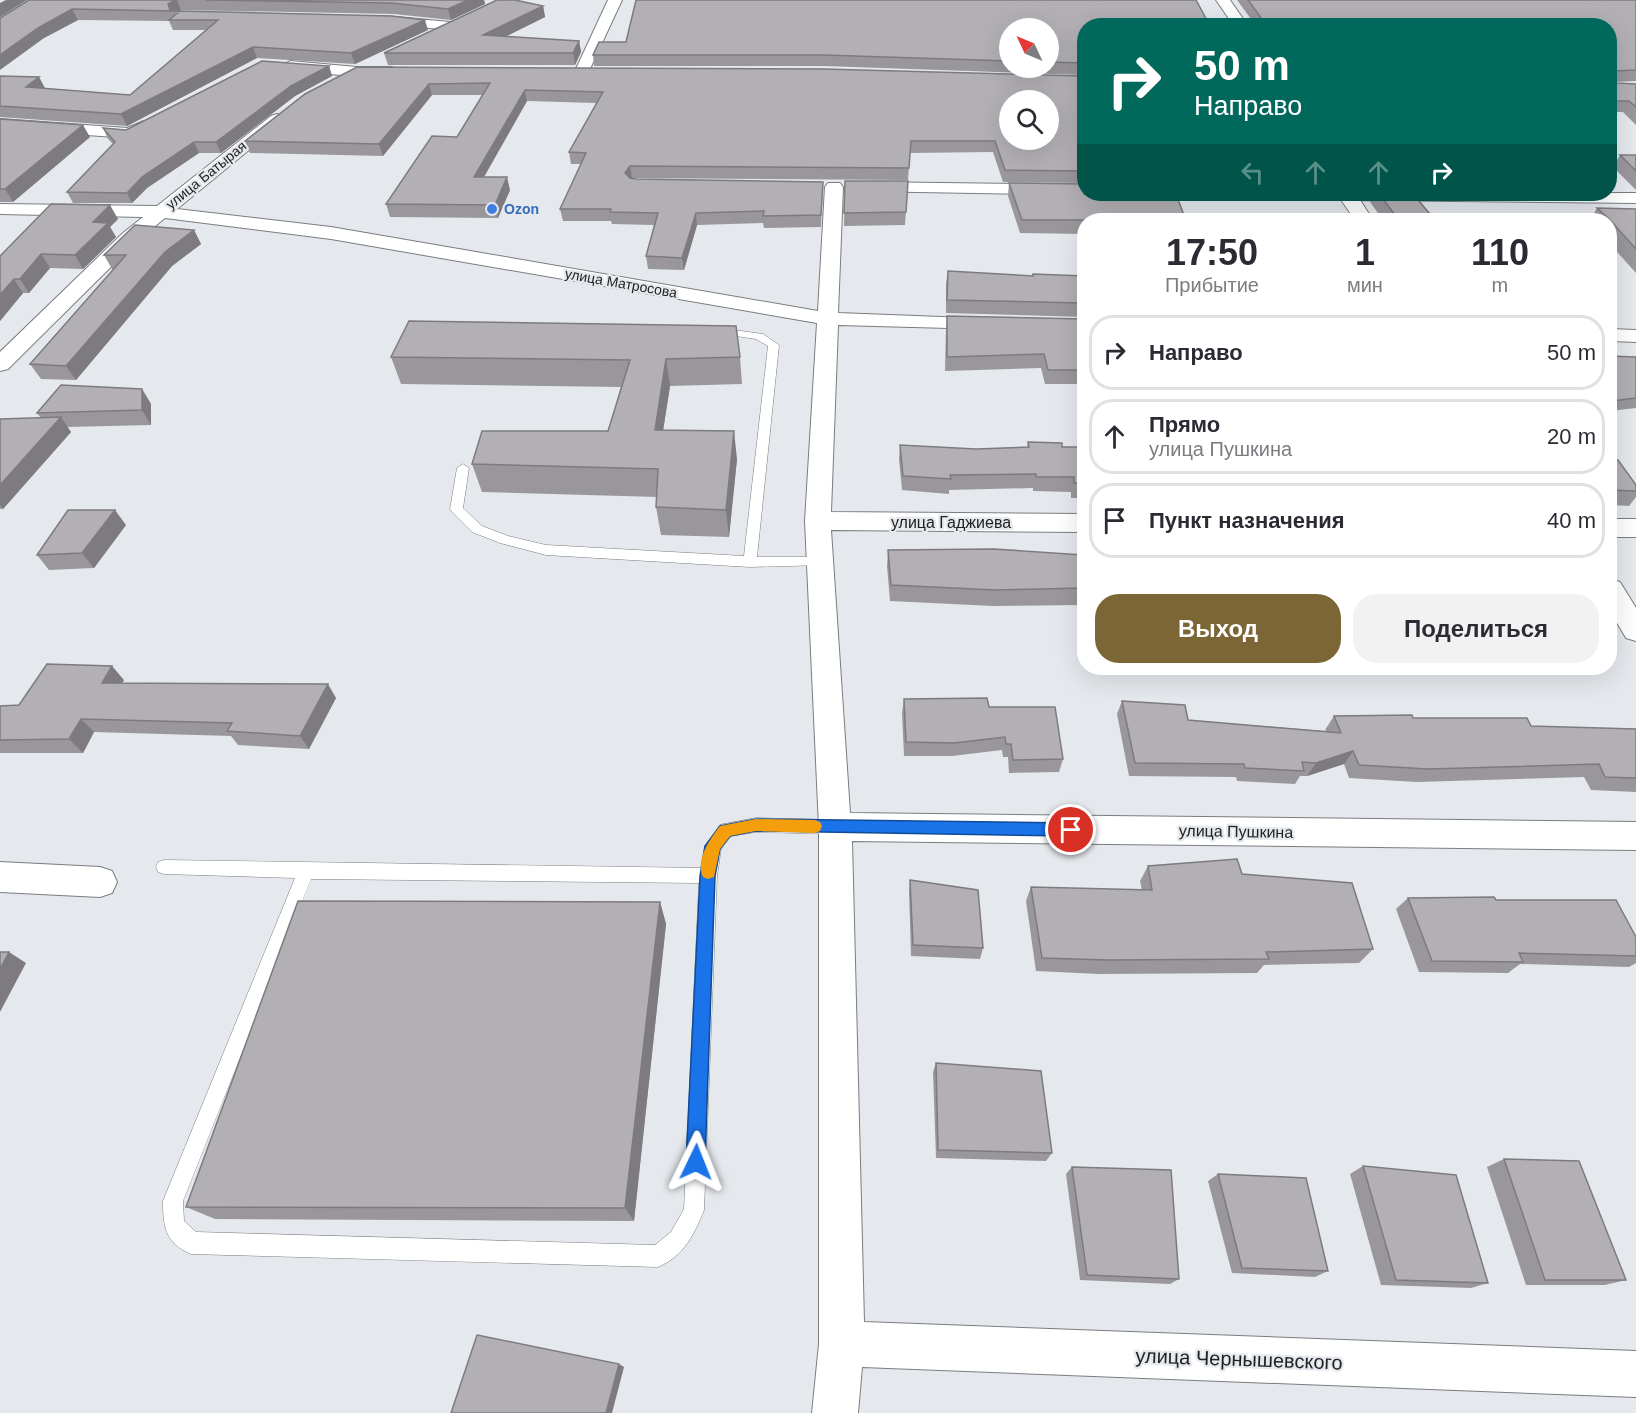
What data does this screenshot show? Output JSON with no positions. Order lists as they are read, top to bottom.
{
  "streets": {
    "street": [
      "улица Батырая",
      "улица Матросова",
      "улица Гаджиева",
      "улица Пушкина",
      "улица Чернышевского"
    ]
  },
  "crossings": [
    ["улица Батырая", "улица Матросова"]
  ],
  "places": ["Ozon"],
  "north": "top left",
  "page": {
    "turn": ["50 m", "Направо"],
    "eta": [
      "17:50",
      "Прибытие",
      "1",
      "мин",
      "110",
      "m"
    ],
    "list": [
      {
        "name": "Направо",
        "value": "50 m"
      },
      {
        "name": "Прямо",
        "note": "улица Пушкина",
        "value": "20 m"
      },
      {
        "name": "Пункт назначения",
        "value": "40 m"
      }
    ],
    "buttons": ["Выход", "Поделиться"]
  }
}
